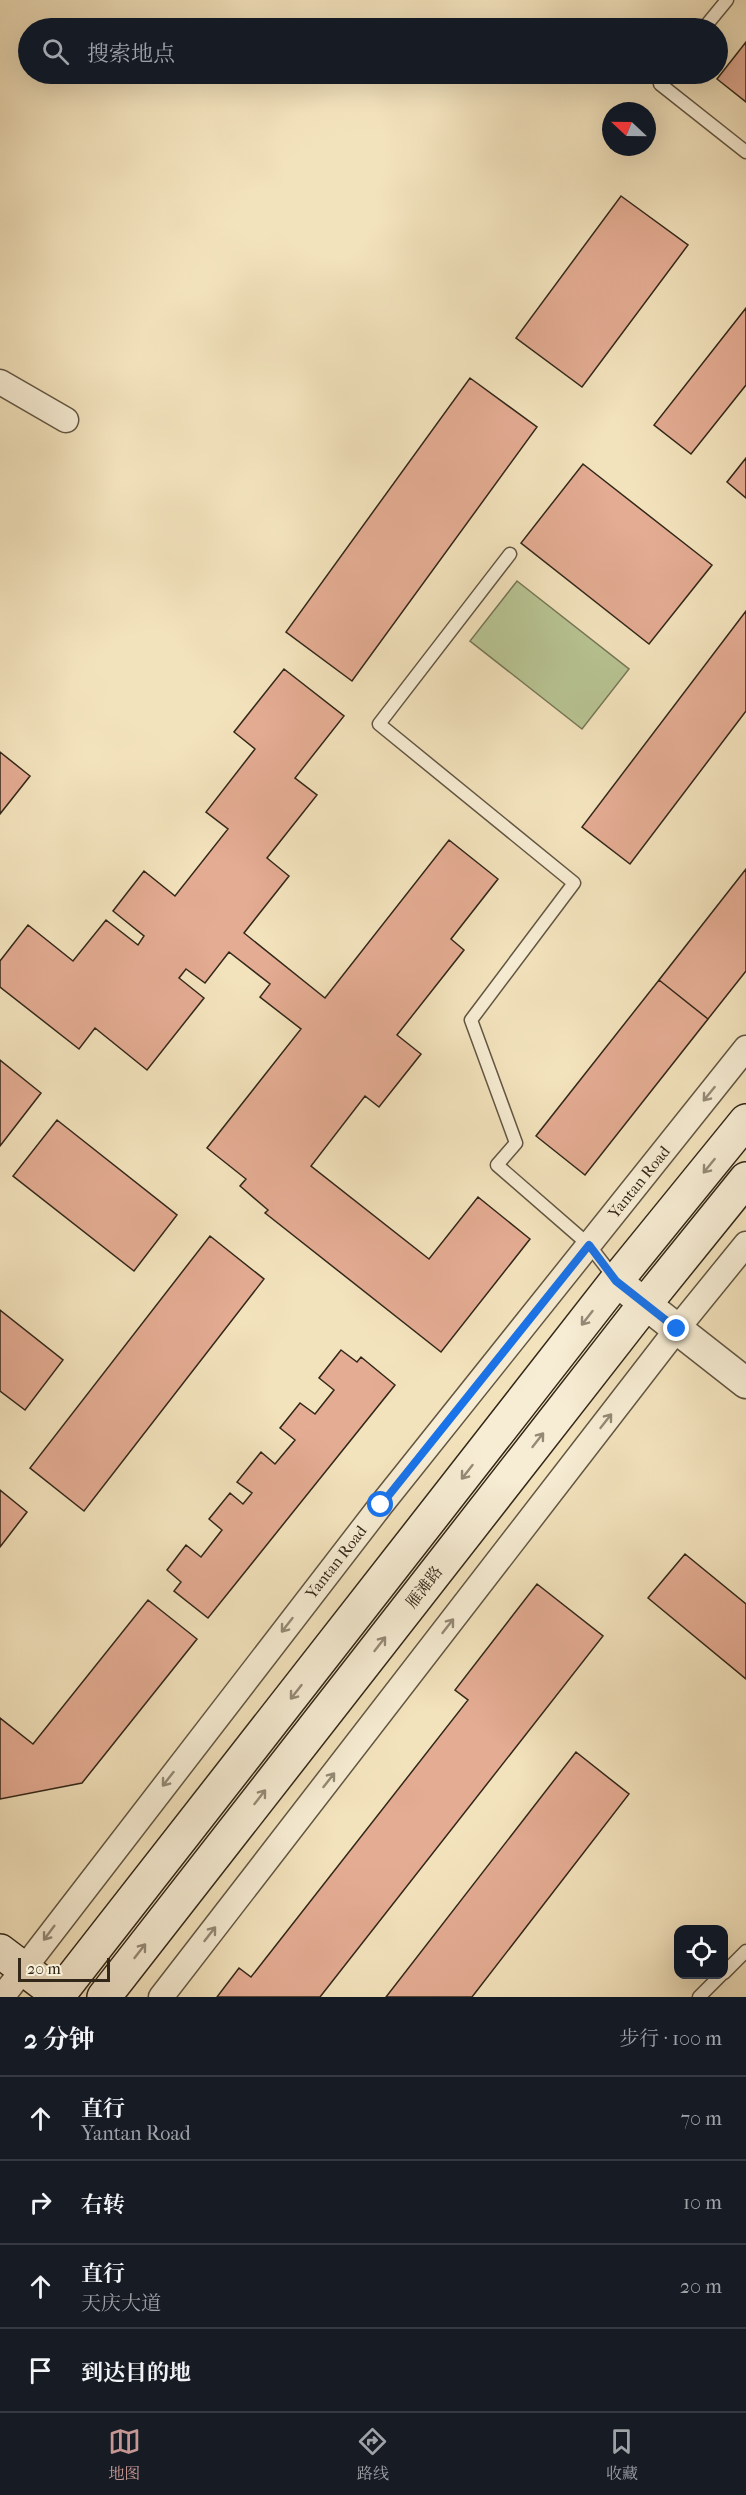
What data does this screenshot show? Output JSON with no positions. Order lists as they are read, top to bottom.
{
  "streets": {
    "main road": ["雁滩路"],
    "street": ["Yantan Road"]
  },
  "scale_bar": "20 m",
  "north": "left",
  "page": {
    "search": "搜索地点",
    "scale": "20 m",
    "heading": ["2 分钟", "步行 · 100 m"],
    "list": [
      ["直行", "Yantan Road", "70 m"],
      ["右转", "10 m"],
      ["直行", "天庆大道", "20 m"],
      "到达目的地"
    ],
    "nav": ["地图", "路线", "收藏"]
  }
}
